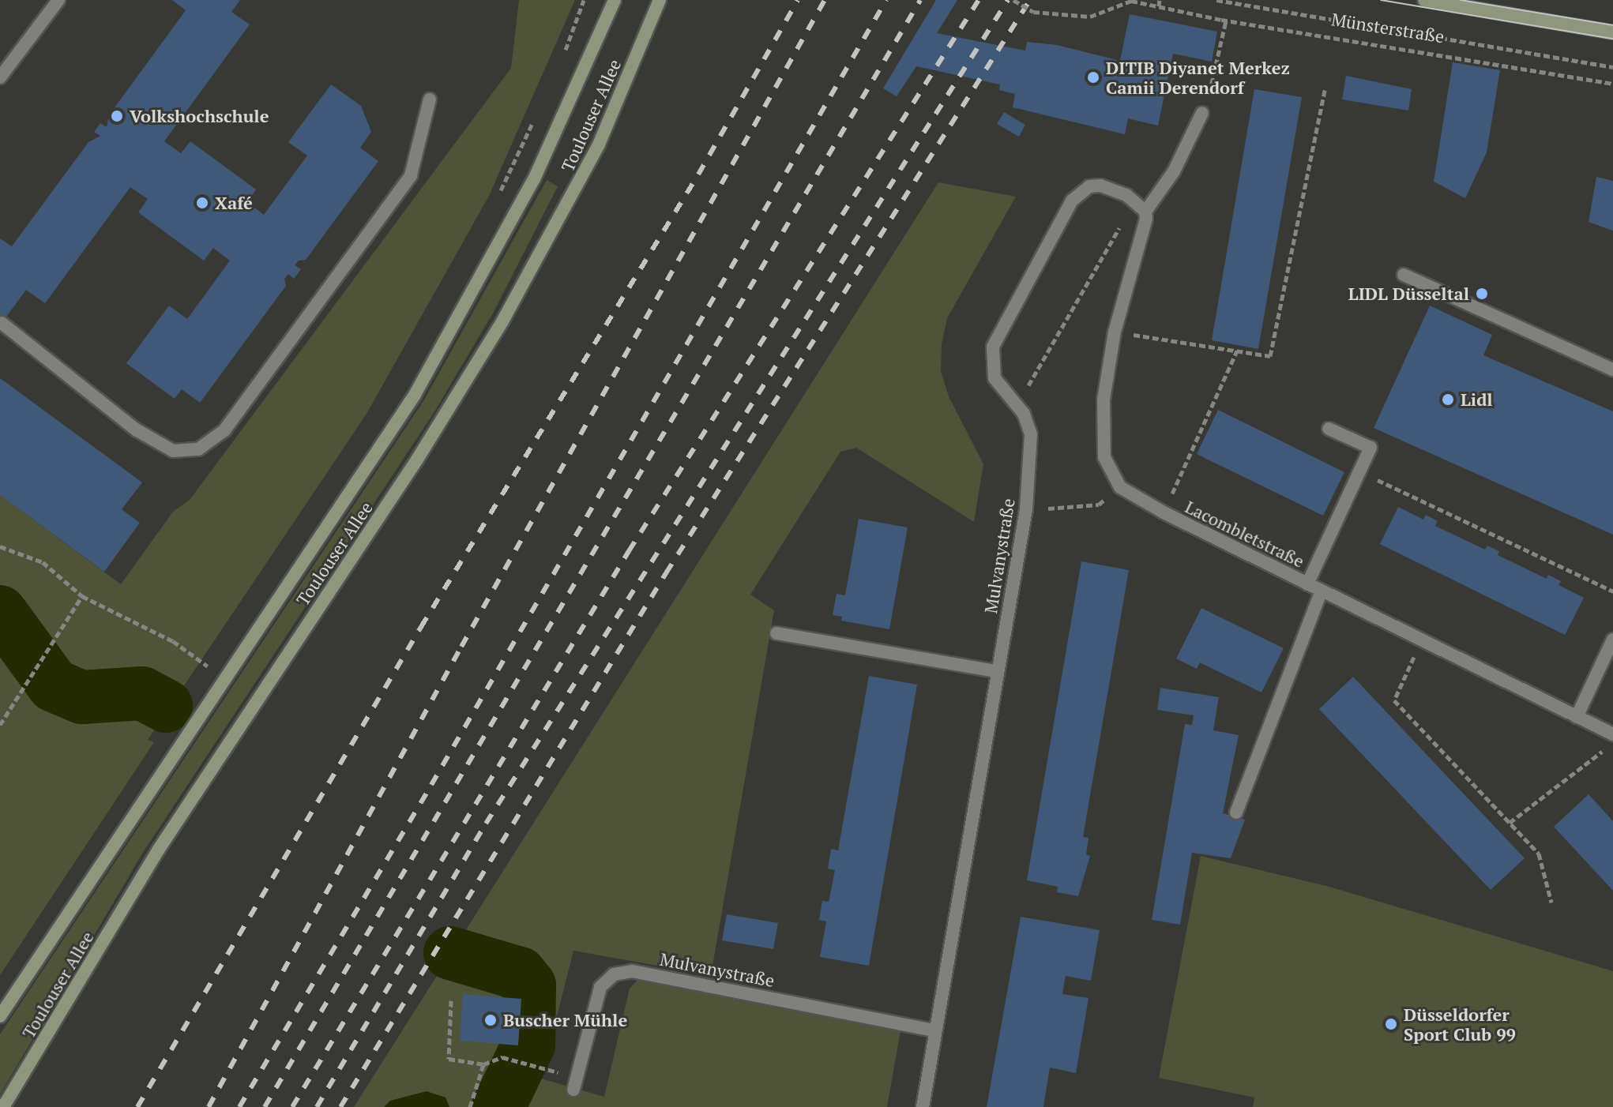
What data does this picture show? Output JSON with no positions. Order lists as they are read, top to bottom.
{
  "streets": {
    "main road": ["Münsterstraße", "Toulouser Allee"],
    "street": ["Lacombletstraße", "Mulvanystraße"]
  },
  "places": [
    "DITIB Diyanet Merkez Camii Derendorf",
    "Volkshochschule",
    "Xafé",
    "LIDL Düsseltal",
    "Lidl",
    "Buscher Mühle",
    "Düsseldorfer Sport Club 99"
  ]
}
